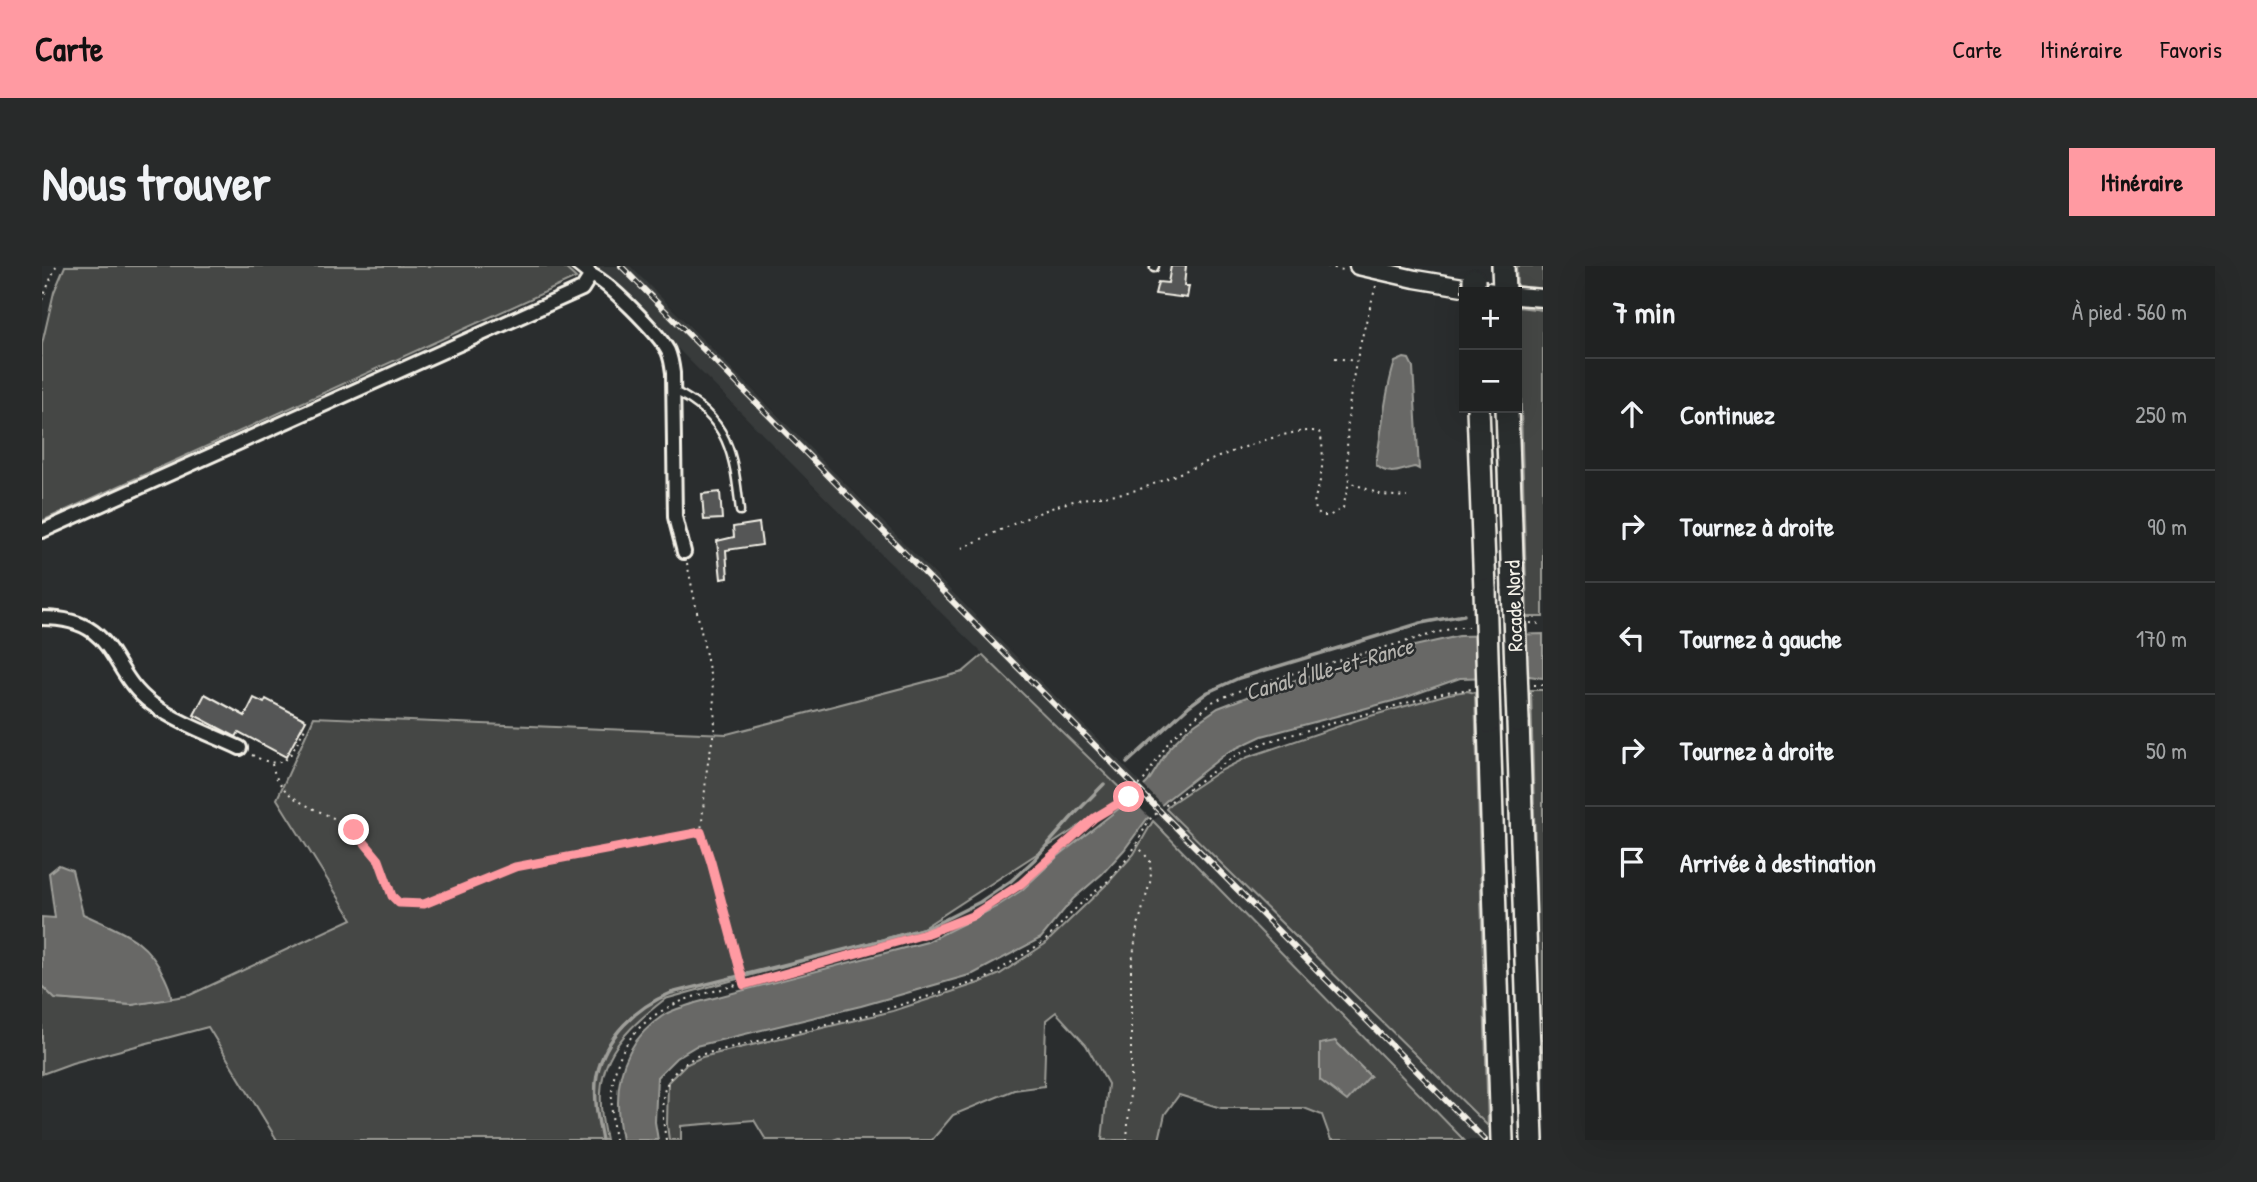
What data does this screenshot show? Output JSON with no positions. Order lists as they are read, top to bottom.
{
  "streets": {
    "highway": ["Rocade Nord"]
  },
  "water": ["Canal d'Ille-et-Rance"],
  "page": {
    "header": "Carte",
    "nav": ["Carte", "Itinéraire", "Favoris"],
    "buttons": "Itinéraire",
    "title": "Nous trouver",
    "heading": ["7 min", "À pied · 560 m"],
    "map_buttons": ["+", "−"],
    "list": [
      ["Continuez", "250 m"],
      ["Tournez à droite", "90 m"],
      ["Tournez à gauche", "170 m"],
      ["Tournez à droite", "50 m"],
      "Arrivée à destination"
    ]
  }
}
